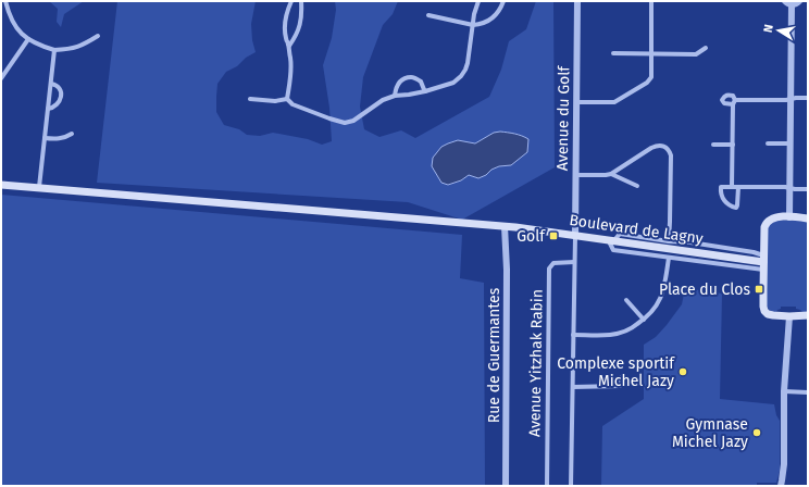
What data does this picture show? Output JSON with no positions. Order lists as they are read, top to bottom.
{
  "streets": {
    "main road": ["Boulevard de Lagny"],
    "street": ["Avenue du Golf", "Rue de Guermantes", "Avenue Yitzhak Rabin"]
  },
  "crossings": [
    ["Avenue du Golf", "Boulevard de Lagny"],
    ["Boulevard de Lagny", "Rue de Guermantes"]
  ],
  "places": {
    "transit": ["Golf", "Place du Clos"],
    "other": ["Complexe sportif Michel Jazy", "Gymnase Michel Jazy"]
  },
  "north": "left"
}
